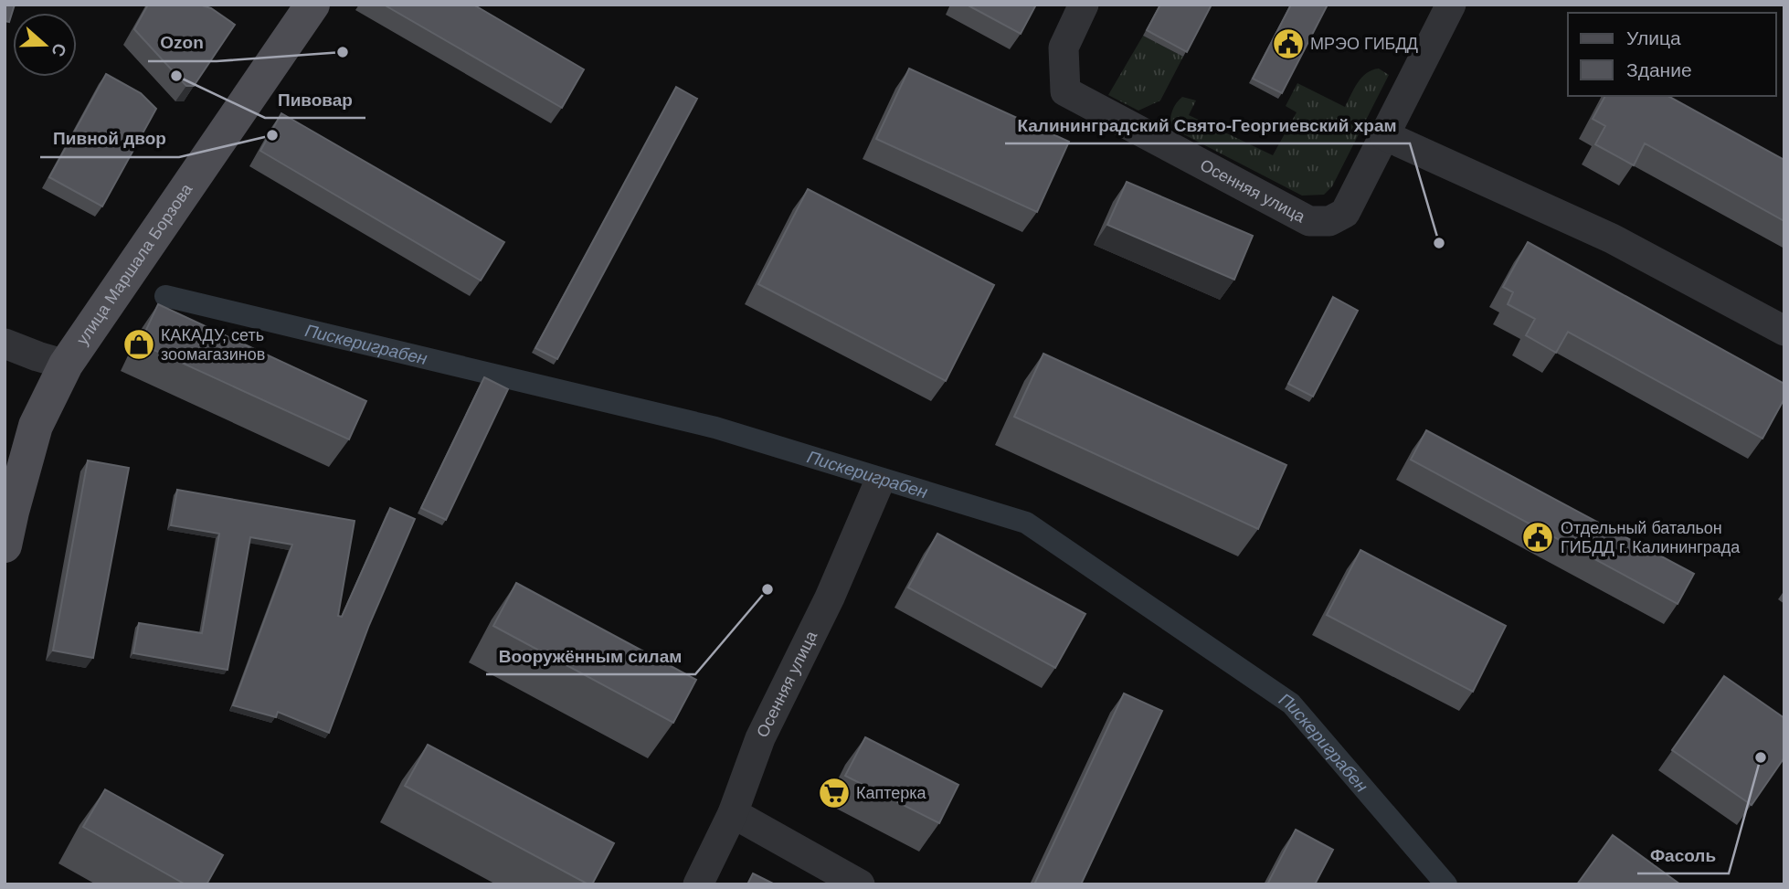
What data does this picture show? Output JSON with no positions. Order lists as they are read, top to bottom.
{
  "streets": {
    "main road": ["улица Маршала Борзова"],
    "street": ["Осенняя улица"]
  },
  "water": ["Пискериграбен"],
  "places": {
    "public building": ["МРЭО ГИБДД", "Отдельный батальон ГИБДД г. Калининграда"],
    "other": [
      "Ozon",
      "Пивовар",
      "Пивной двор",
      "Калининградский Свято-Георгиевский храм",
      "Вооружённым силам",
      "Фасоль"
    ],
    "shop": ["КАКАДУ, сеть зоомагазинов"],
    "supermarket": ["Каптерка"]
  },
  "legend": ["Улица", "Здание"],
  "north": "right"
}
